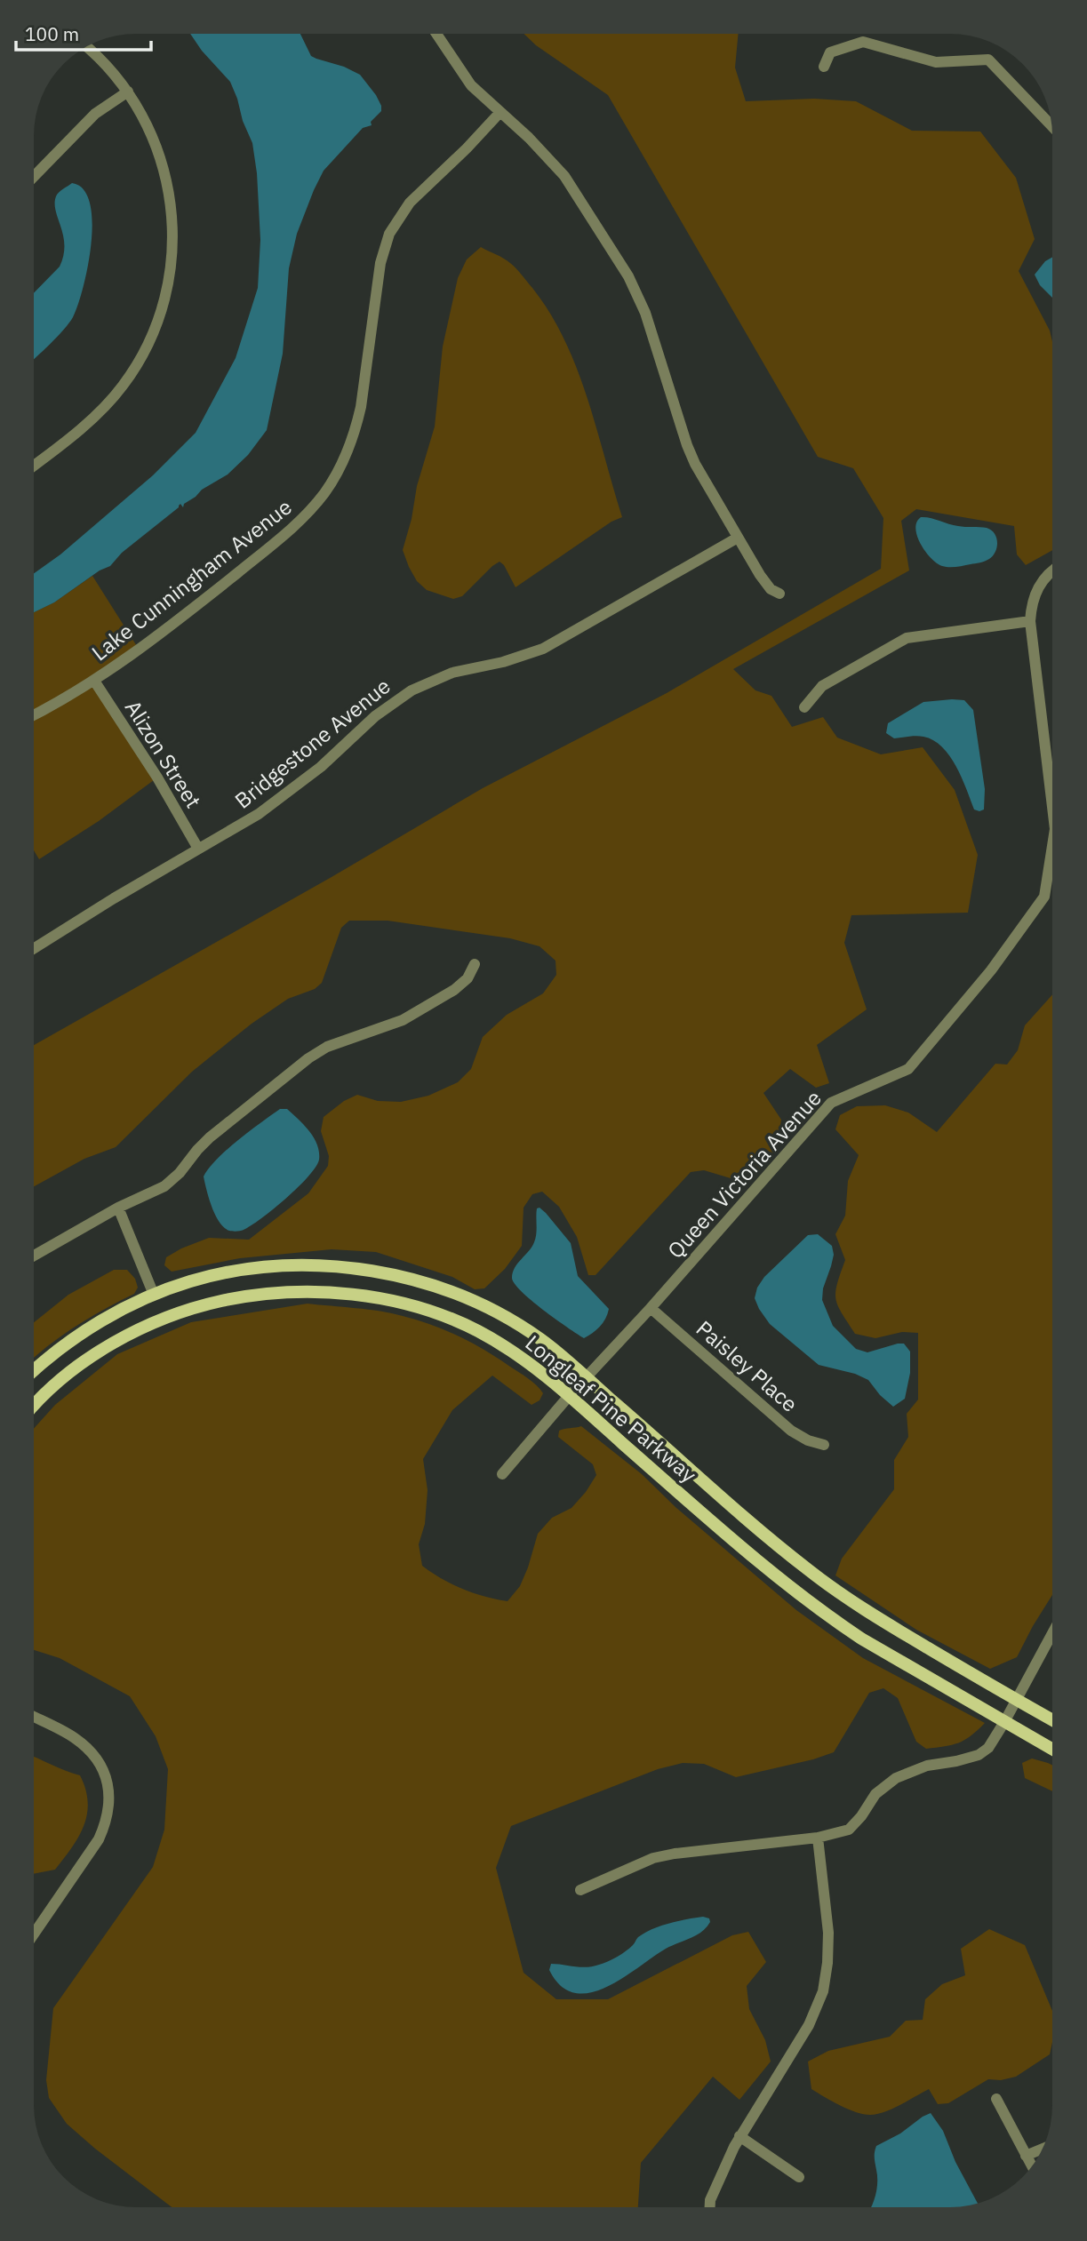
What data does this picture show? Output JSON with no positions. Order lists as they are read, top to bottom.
{
  "streets": {
    "main road": ["Longleaf Pine Parkway"],
    "street": [
      "Lake Cunningham Avenue",
      "Bridgestone Avenue",
      "Alizon Street",
      "Queen Victoria Avenue",
      "Paisley Place"
    ]
  },
  "crossings": [
    ["Lake Cunningham Avenue", "Alizon Street"],
    ["Bridgestone Avenue", "Alizon Street"],
    ["Queen Victoria Avenue", "Paisley Place"],
    ["Queen Victoria Avenue", "Longleaf Pine Parkway"]
  ],
  "scale_bar": "100 m"
}
